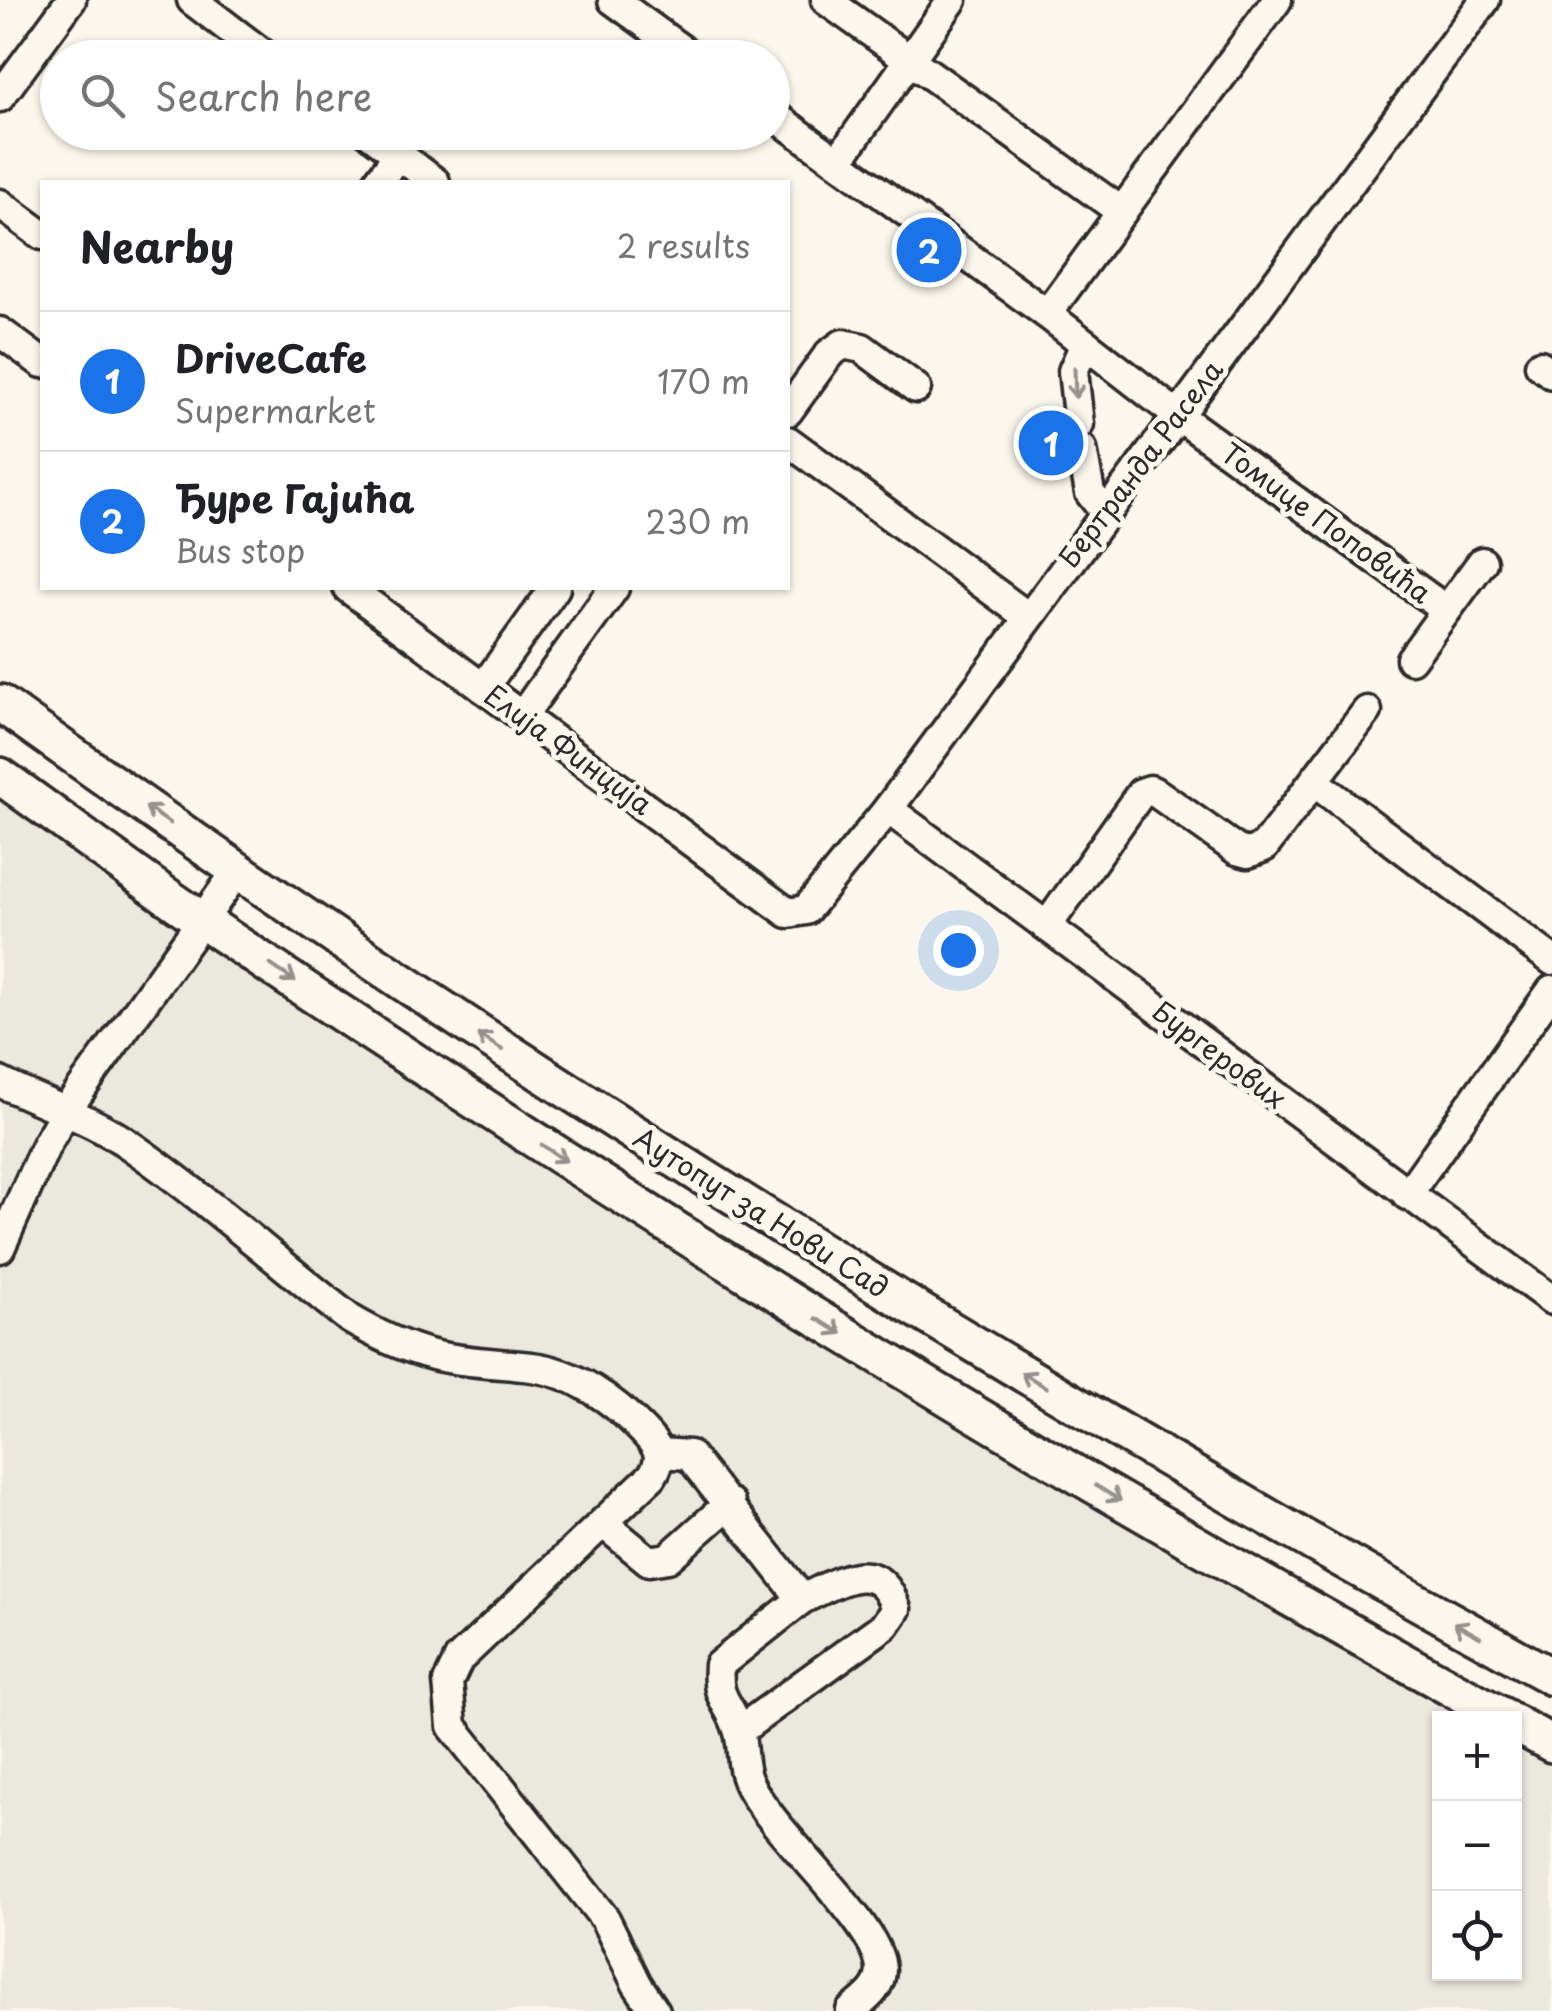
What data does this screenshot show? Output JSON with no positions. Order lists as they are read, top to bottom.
{
  "streets": {
    "main road": ["Аутопут за Нови Сад"],
    "street": [
      "Бертранда Расела",
      "Томице Поповића",
      "Елија Финција",
      "Бургерових"
    ]
  },
  "crossings": [
    ["Бертранда Расела", "Томице Поповића"],
    ["Бертранда Расела", "Елија Финција"],
    ["Бертранда Расела", "Бургерових"]
  ],
  "page": {
    "search": "Search here",
    "heading": ["Nearby", "2 results"],
    "pins": ["2", "1"],
    "list": [
      {
        "mark": "1",
        "name": "DriveCafe",
        "note": "Supermarket",
        "value": "170 m"
      },
      {
        "mark": "2",
        "name": "Ђуре Гајића",
        "note": "Bus stop",
        "value": "230 m"
      }
    ],
    "map_buttons": ["+", "−"]
  }
}
